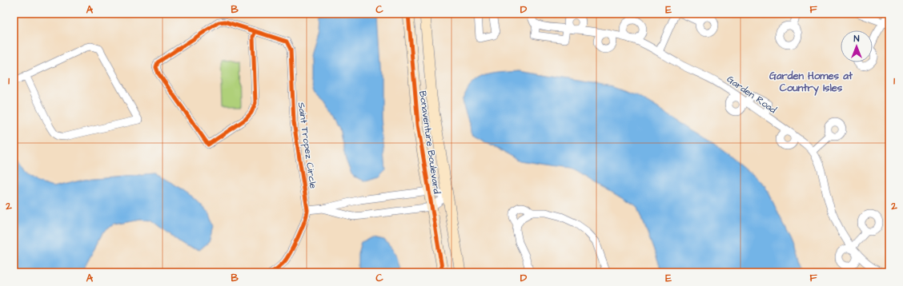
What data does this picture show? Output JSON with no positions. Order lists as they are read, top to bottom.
{
  "streets": {
    "main road": ["Bonaventure Boulevard"],
    "street": ["Garden Road", "Saint Tropez Circle"]
  },
  "districts": ["Garden Homes at Country Isles"],
  "north": "top",
  "grid": {
    "columns": [
      "A",
      "B",
      "C",
      "D",
      "E",
      "F"
    ],
    "rows": ["1", "2"]
  }
}
